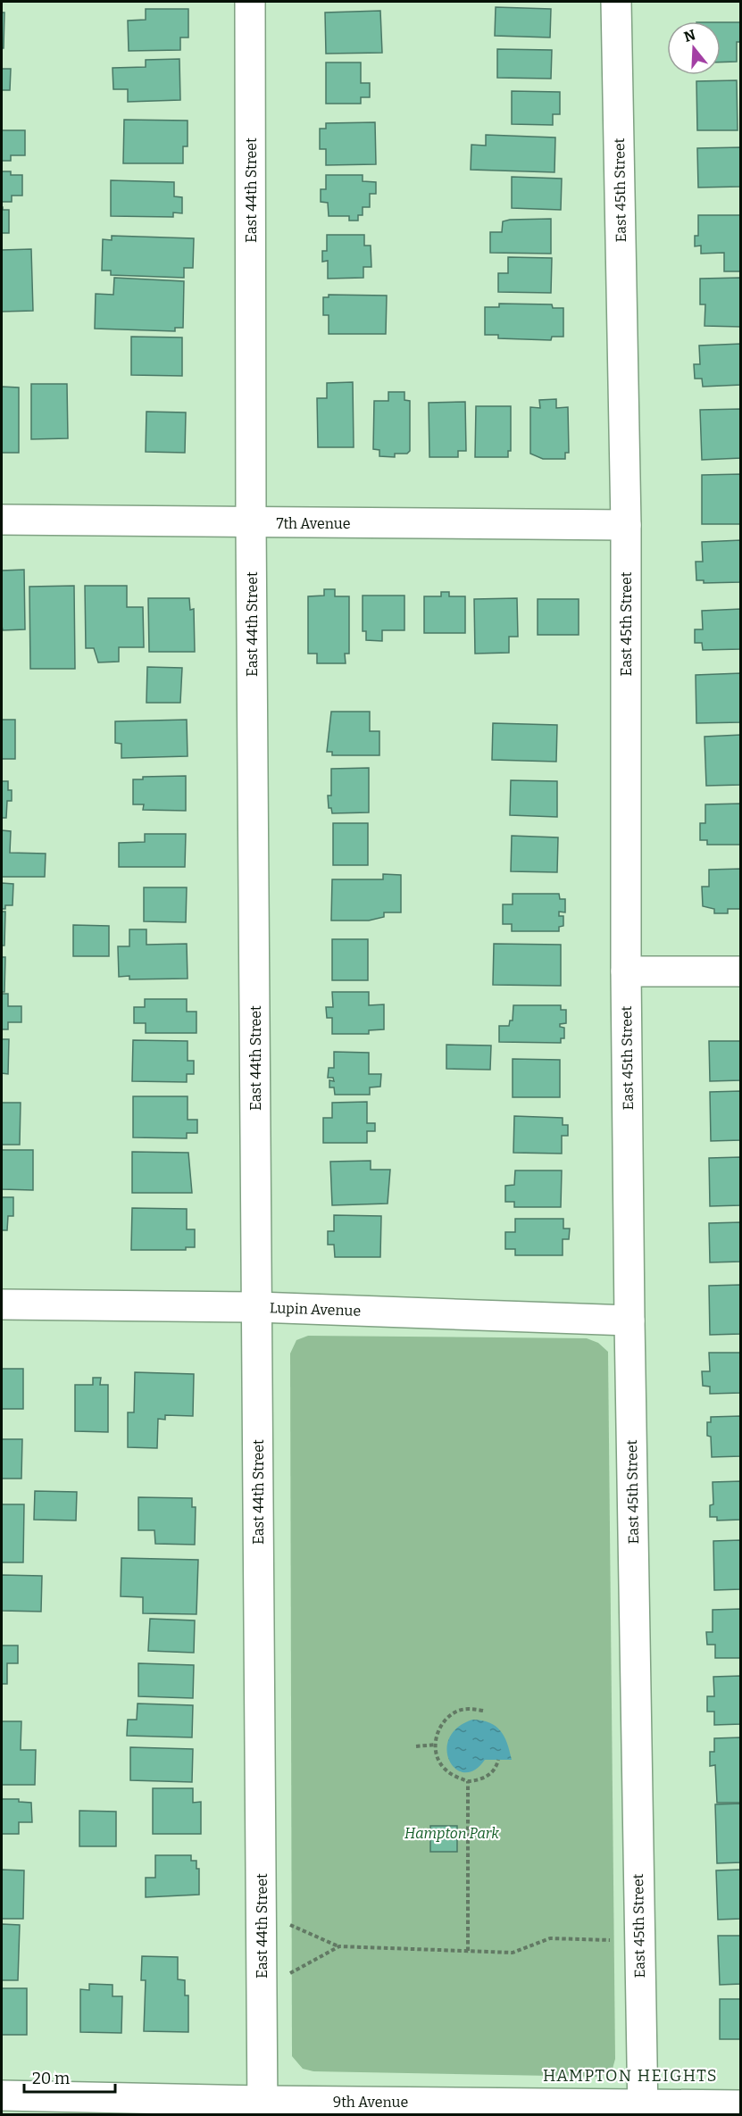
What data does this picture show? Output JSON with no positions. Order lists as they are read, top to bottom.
{
  "streets": {
    "street": [
      "East 44th Street",
      "East 45th Street",
      "7th Avenue",
      "Lupin Avenue",
      "9th Avenue"
    ]
  },
  "crossings": [
    ["East 44th Street", "7th Avenue"],
    ["East 44th Street", "Lupin Avenue"],
    ["East 44th Street", "9th Avenue"],
    ["East 45th Street", "7th Avenue"],
    ["East 45th Street", "Lupin Avenue"],
    ["East 45th Street", "9th Avenue"]
  ],
  "districts": ["HAMPTON HEIGHTS"],
  "parks": ["Hampton Park"],
  "scale_bar": "20 m",
  "north": "top"
}
